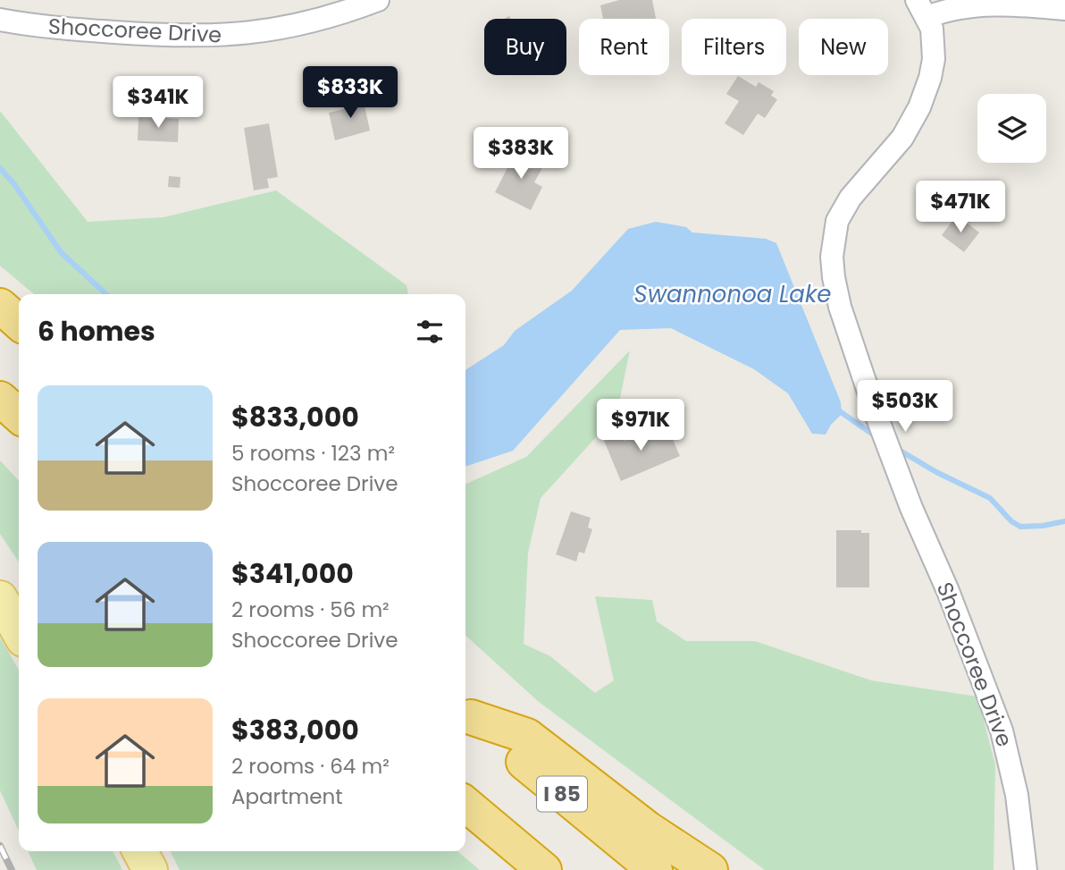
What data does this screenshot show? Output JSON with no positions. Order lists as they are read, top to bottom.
{
  "streets": {
    "highway": ["I 85"],
    "street": ["Shoccoree Drive"]
  },
  "water": ["Swannonoa Lake"],
  "page": {
    "chip": [
      "Buy",
      "Rent",
      "Filters",
      "New"
    ],
    "price": [
      "$833K",
      "$341K",
      "$383K",
      "$471K",
      "$503K",
      "$971K"
    ],
    "heading": "6 homes",
    "list": [
      {
        "name": "$833,000",
        "note": "5 rooms · 123 m² · Shoccoree Drive"
      },
      {
        "name": "$341,000",
        "note": "2 rooms · 56 m² · Shoccoree Drive"
      },
      {
        "name": "$383,000",
        "note": "2 rooms · 64 m² · Apartment"
      }
    ]
  }
}
